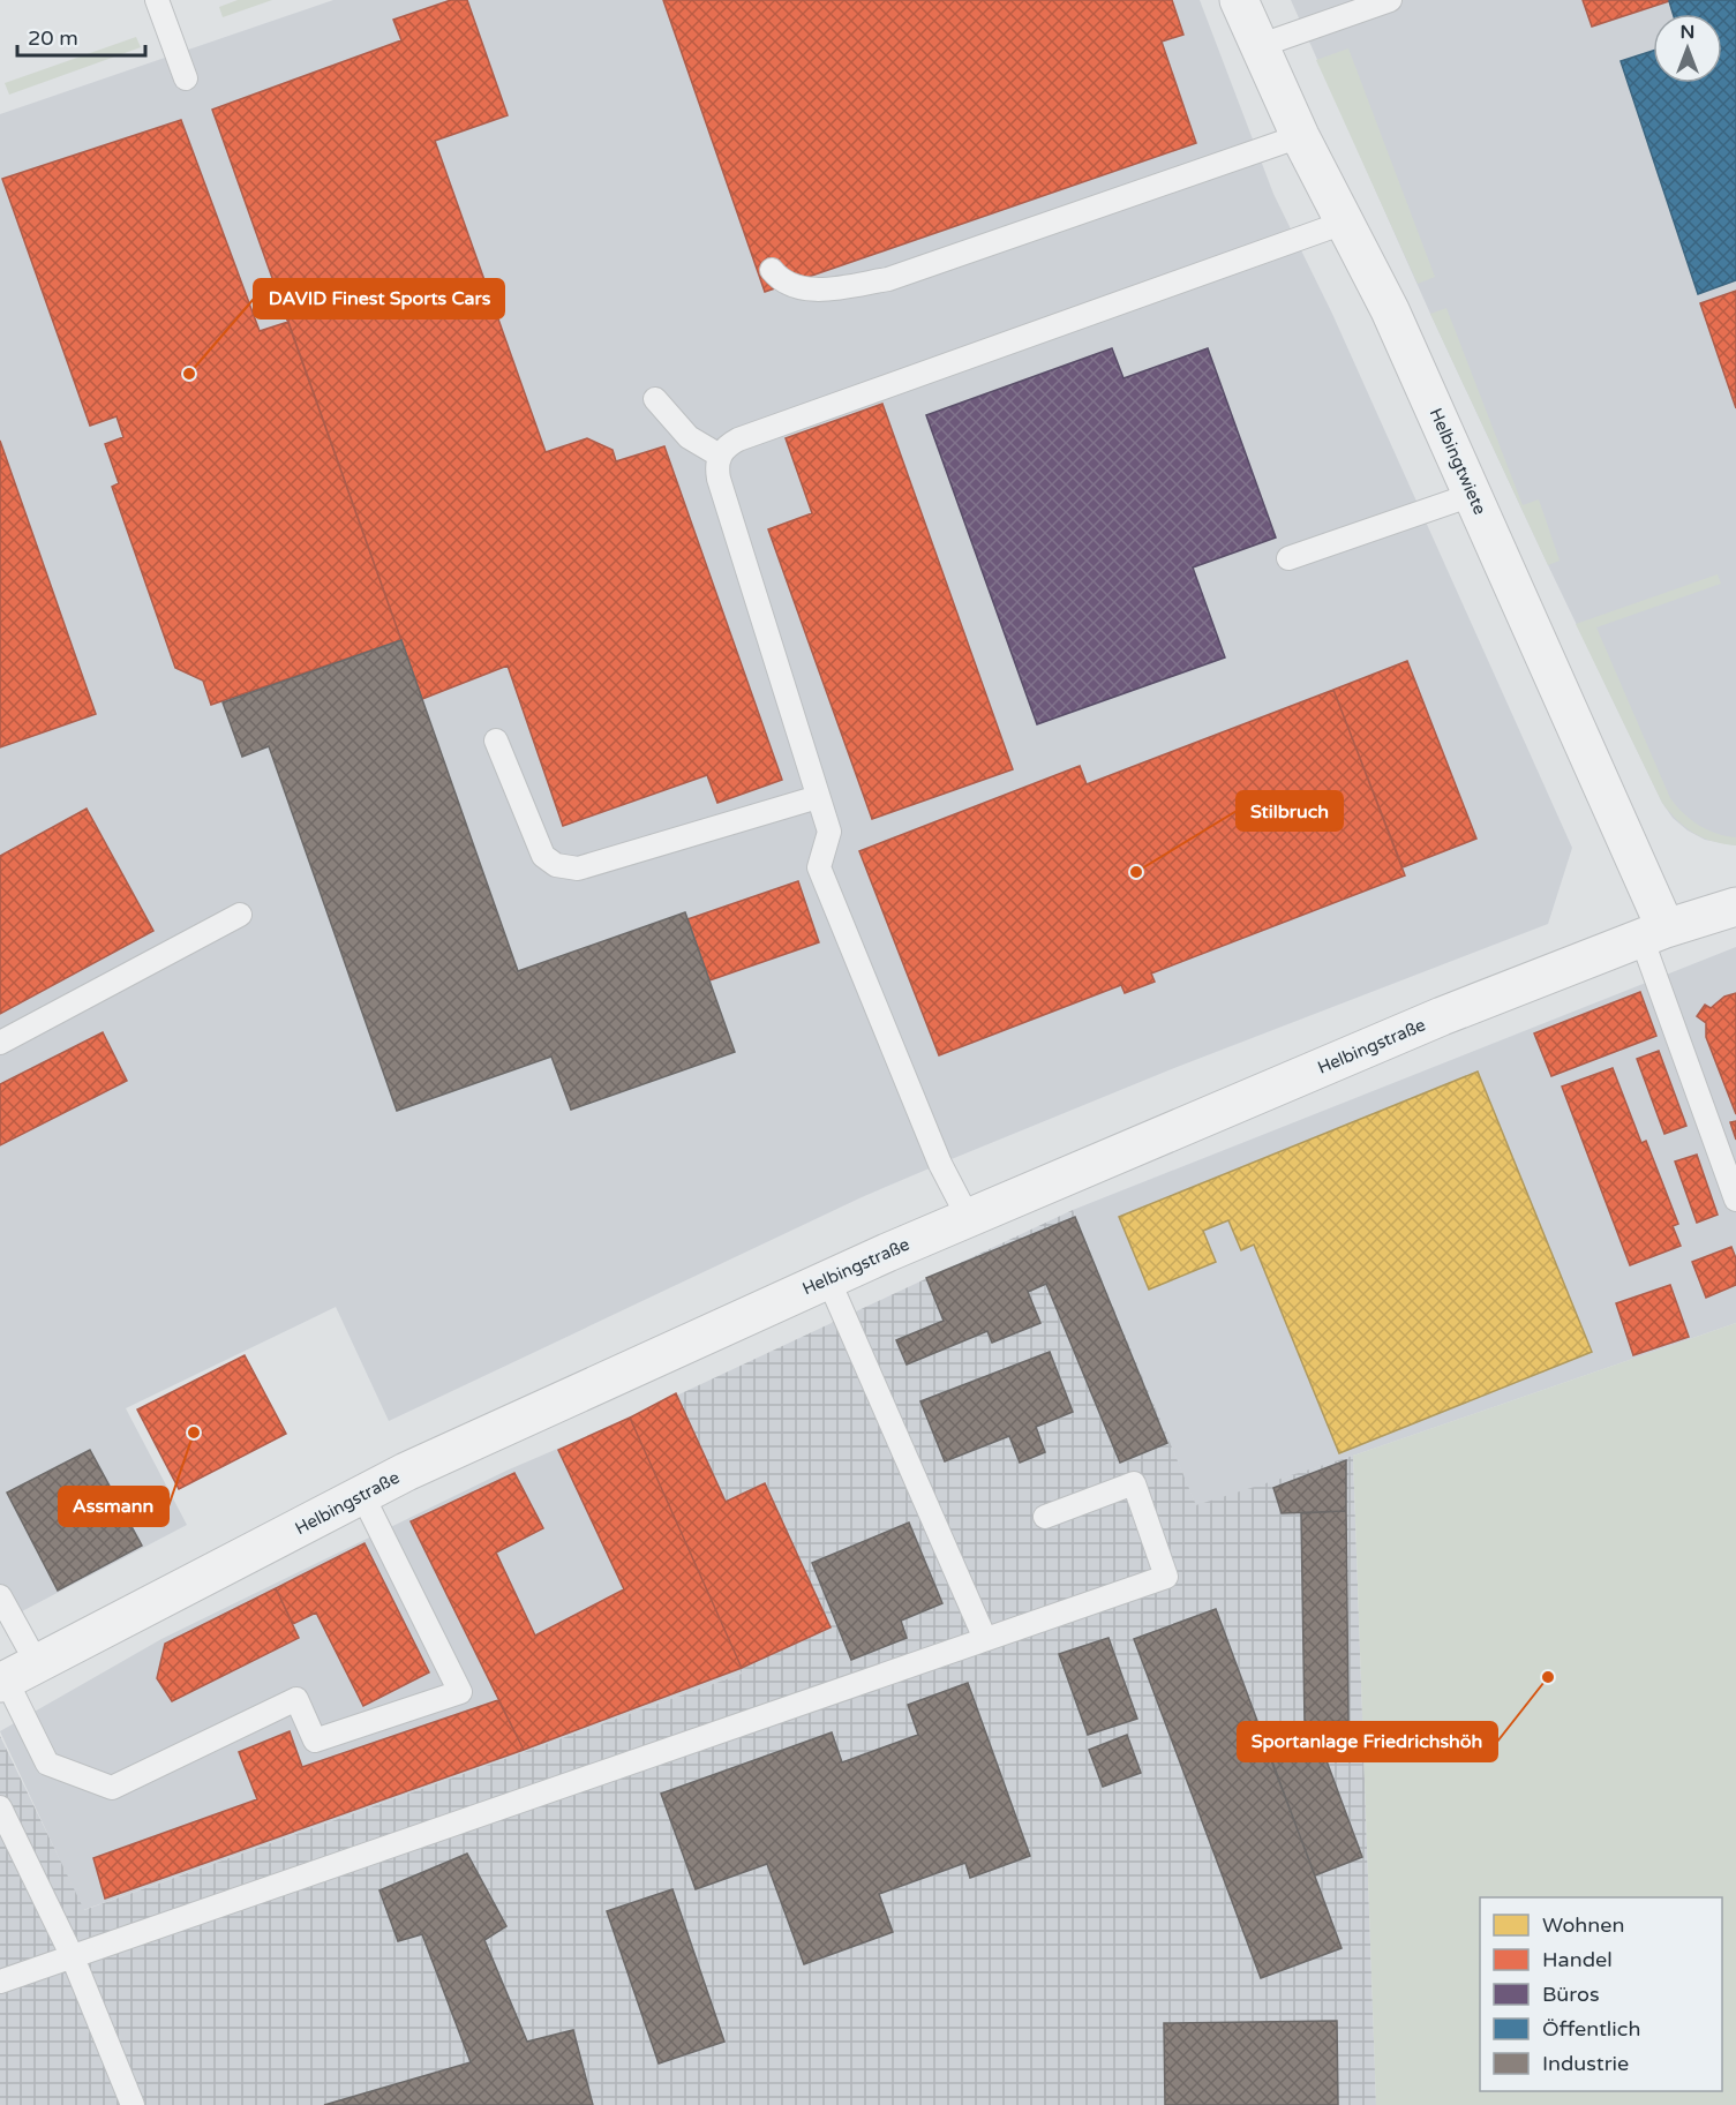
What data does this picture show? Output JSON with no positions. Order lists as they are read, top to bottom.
{
  "streets": {
    "street": ["Helbingtwiete", "Helbingstraße"]
  },
  "crossings": [
    ["Helbingtwiete", "Helbingstraße"]
  ],
  "places": [
    "DAVID Finest Sports Cars",
    "Stilbruch",
    "Assmann",
    "Sportanlage Friedrichshöh"
  ],
  "legend": [
    "Wohnen",
    "Handel",
    "Büros",
    "Öffentlich",
    "Industrie"
  ],
  "scale_bar": "20 m",
  "north": "top"
}
